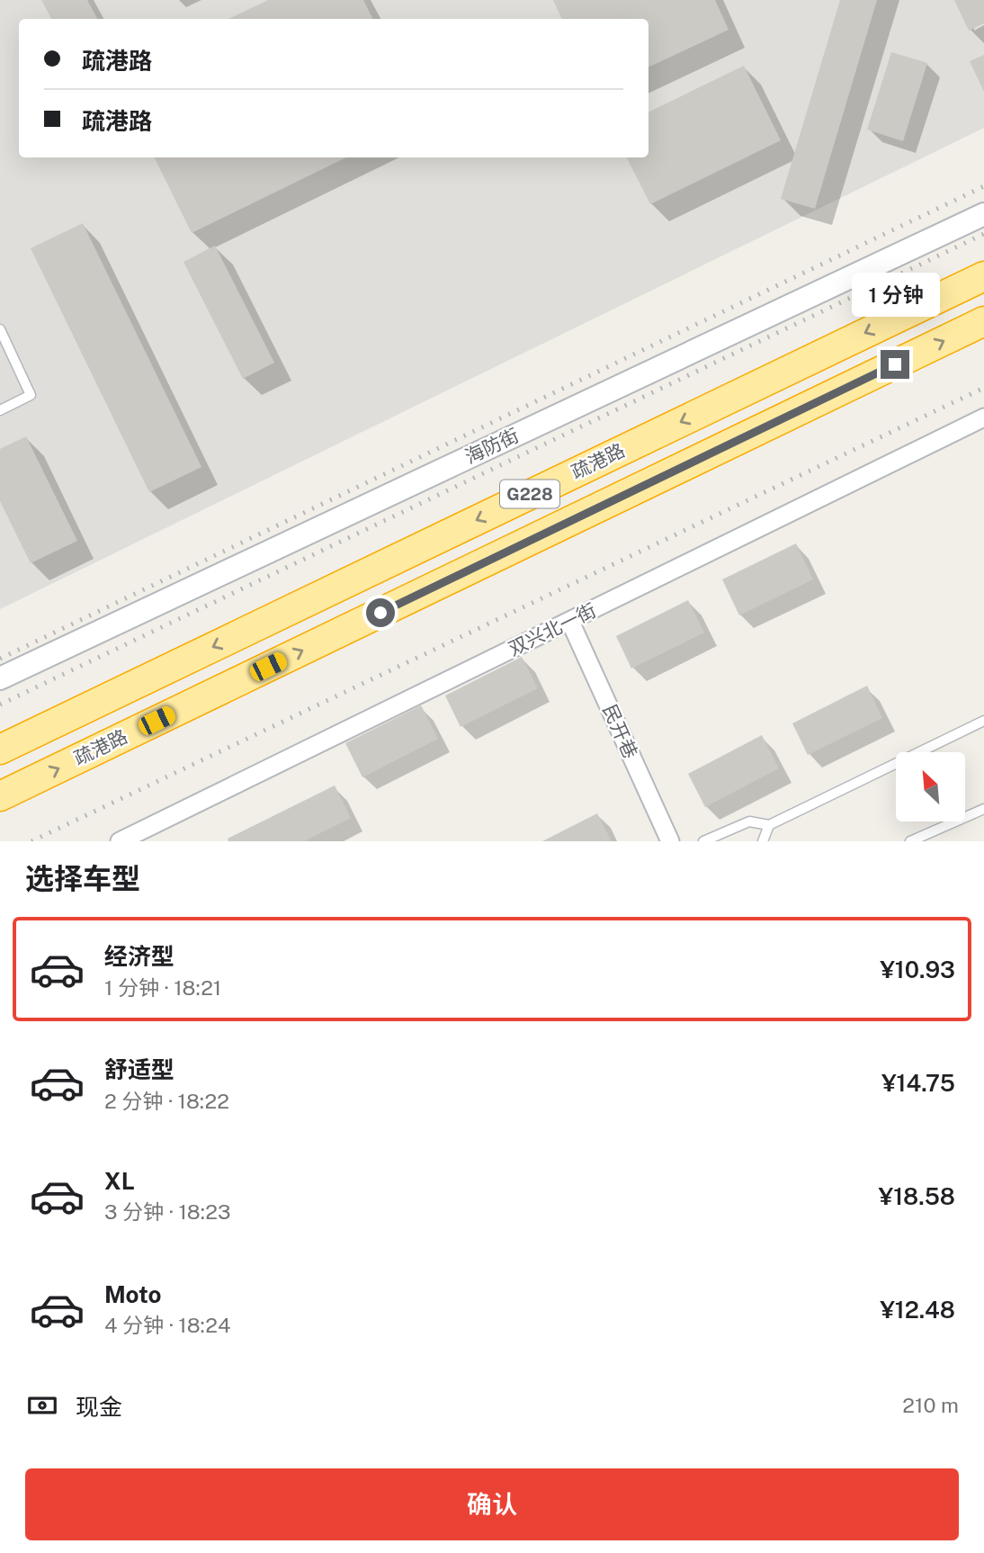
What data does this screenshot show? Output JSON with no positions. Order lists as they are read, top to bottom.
{
  "streets": {
    "highway": ["疏港路", "G228"],
    "street": ["海防街", "双兴北一街", "民开巷"]
  },
  "crossings": [
    ["双兴北一街", "民开巷"]
  ],
  "north": "top left",
  "page": {
    "banner": ["疏港路", "疏港路"],
    "bubble": "1 分钟",
    "heading": "选择车型",
    "list": [
      {
        "name": "经济型",
        "note": "1 分钟 · 18:21",
        "value": "¥10.93"
      },
      {
        "name": "舒适型",
        "note": "2 分钟 · 18:22",
        "value": "¥14.75"
      },
      {
        "name": "XL",
        "note": "3 分钟 · 18:23",
        "value": "¥18.58"
      },
      {
        "name": "Moto",
        "note": "4 分钟 · 18:24",
        "value": "¥12.48"
      }
    ],
    "pay": ["现金", "210 m"],
    "buttons": "确认"
  }
}
